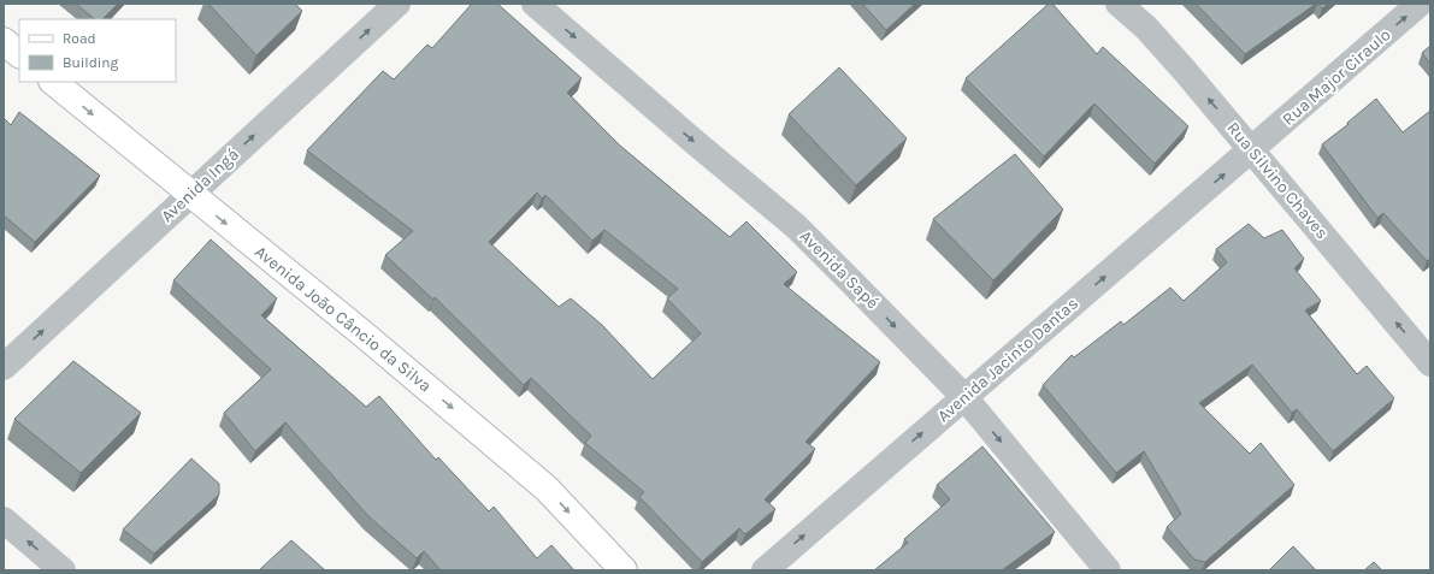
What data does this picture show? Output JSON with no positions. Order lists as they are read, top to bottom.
{
  "streets": {
    "main road": ["Avenida João Câncio da Silva"],
    "street": [
      "Rua Major Ciraulo",
      "Rua Silvino Chaves",
      "Avenida Ingá",
      "Avenida Sapé",
      "Avenida Jacinto Dantas"
    ]
  },
  "crossings": [
    ["Rua Major Ciraulo", "Rua Silvino Chaves"],
    ["Rua Major Ciraulo", "Avenida Jacinto Dantas"],
    ["Rua Silvino Chaves", "Avenida Jacinto Dantas"],
    ["Avenida Ingá", "Avenida João Câncio da Silva"],
    ["Avenida Sapé", "Avenida Jacinto Dantas"]
  ],
  "one_way": [
    "Rua Major Ciraulo",
    "Rua Silvino Chaves",
    "Avenida Ingá",
    "Avenida Sapé",
    "Avenida João Câncio da Silva",
    "Avenida Jacinto Dantas"
  ],
  "legend": ["Road", "Building"]
}
